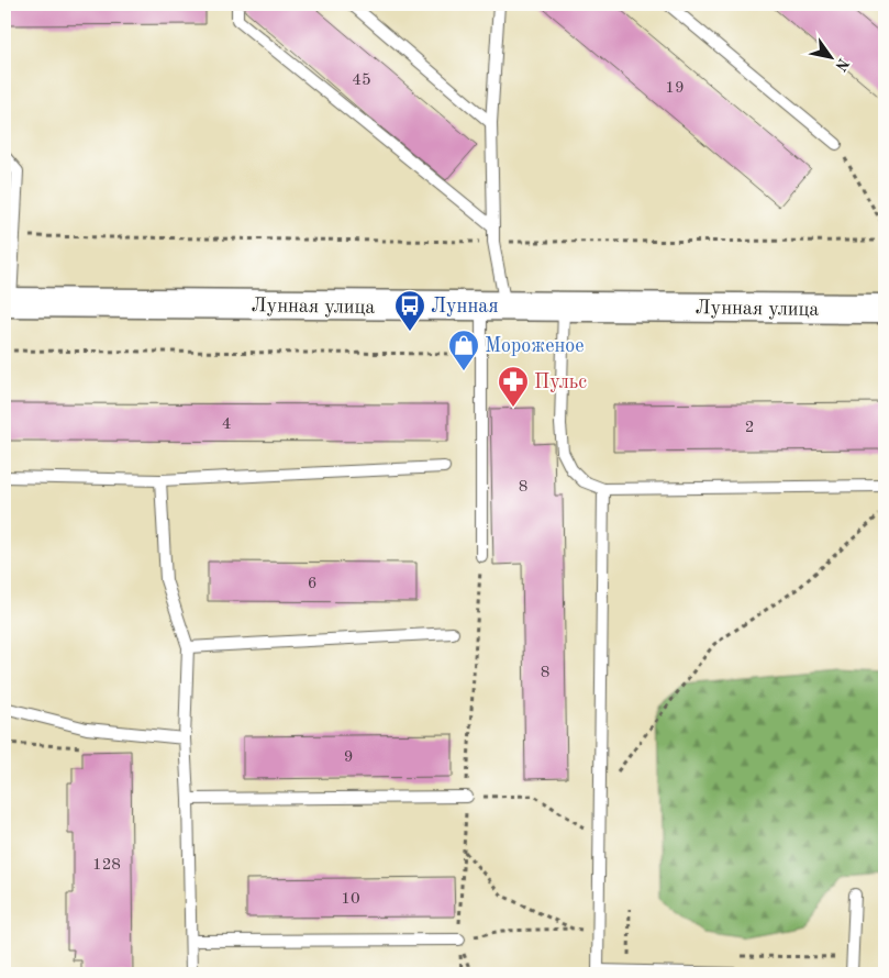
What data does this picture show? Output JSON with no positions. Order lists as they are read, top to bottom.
{
  "streets": {
    "street": ["Лунная улица"]
  },
  "places": {
    "bus stop": ["Лунная"],
    "shop": ["Мороженое"],
    "pharmacy": ["Пульс"]
  },
  "house_numbers": [
    "45",
    "19",
    "4",
    "2",
    "8",
    "6",
    "8",
    "9",
    "128",
    "10"
  ],
  "north": "bottom right"
}
